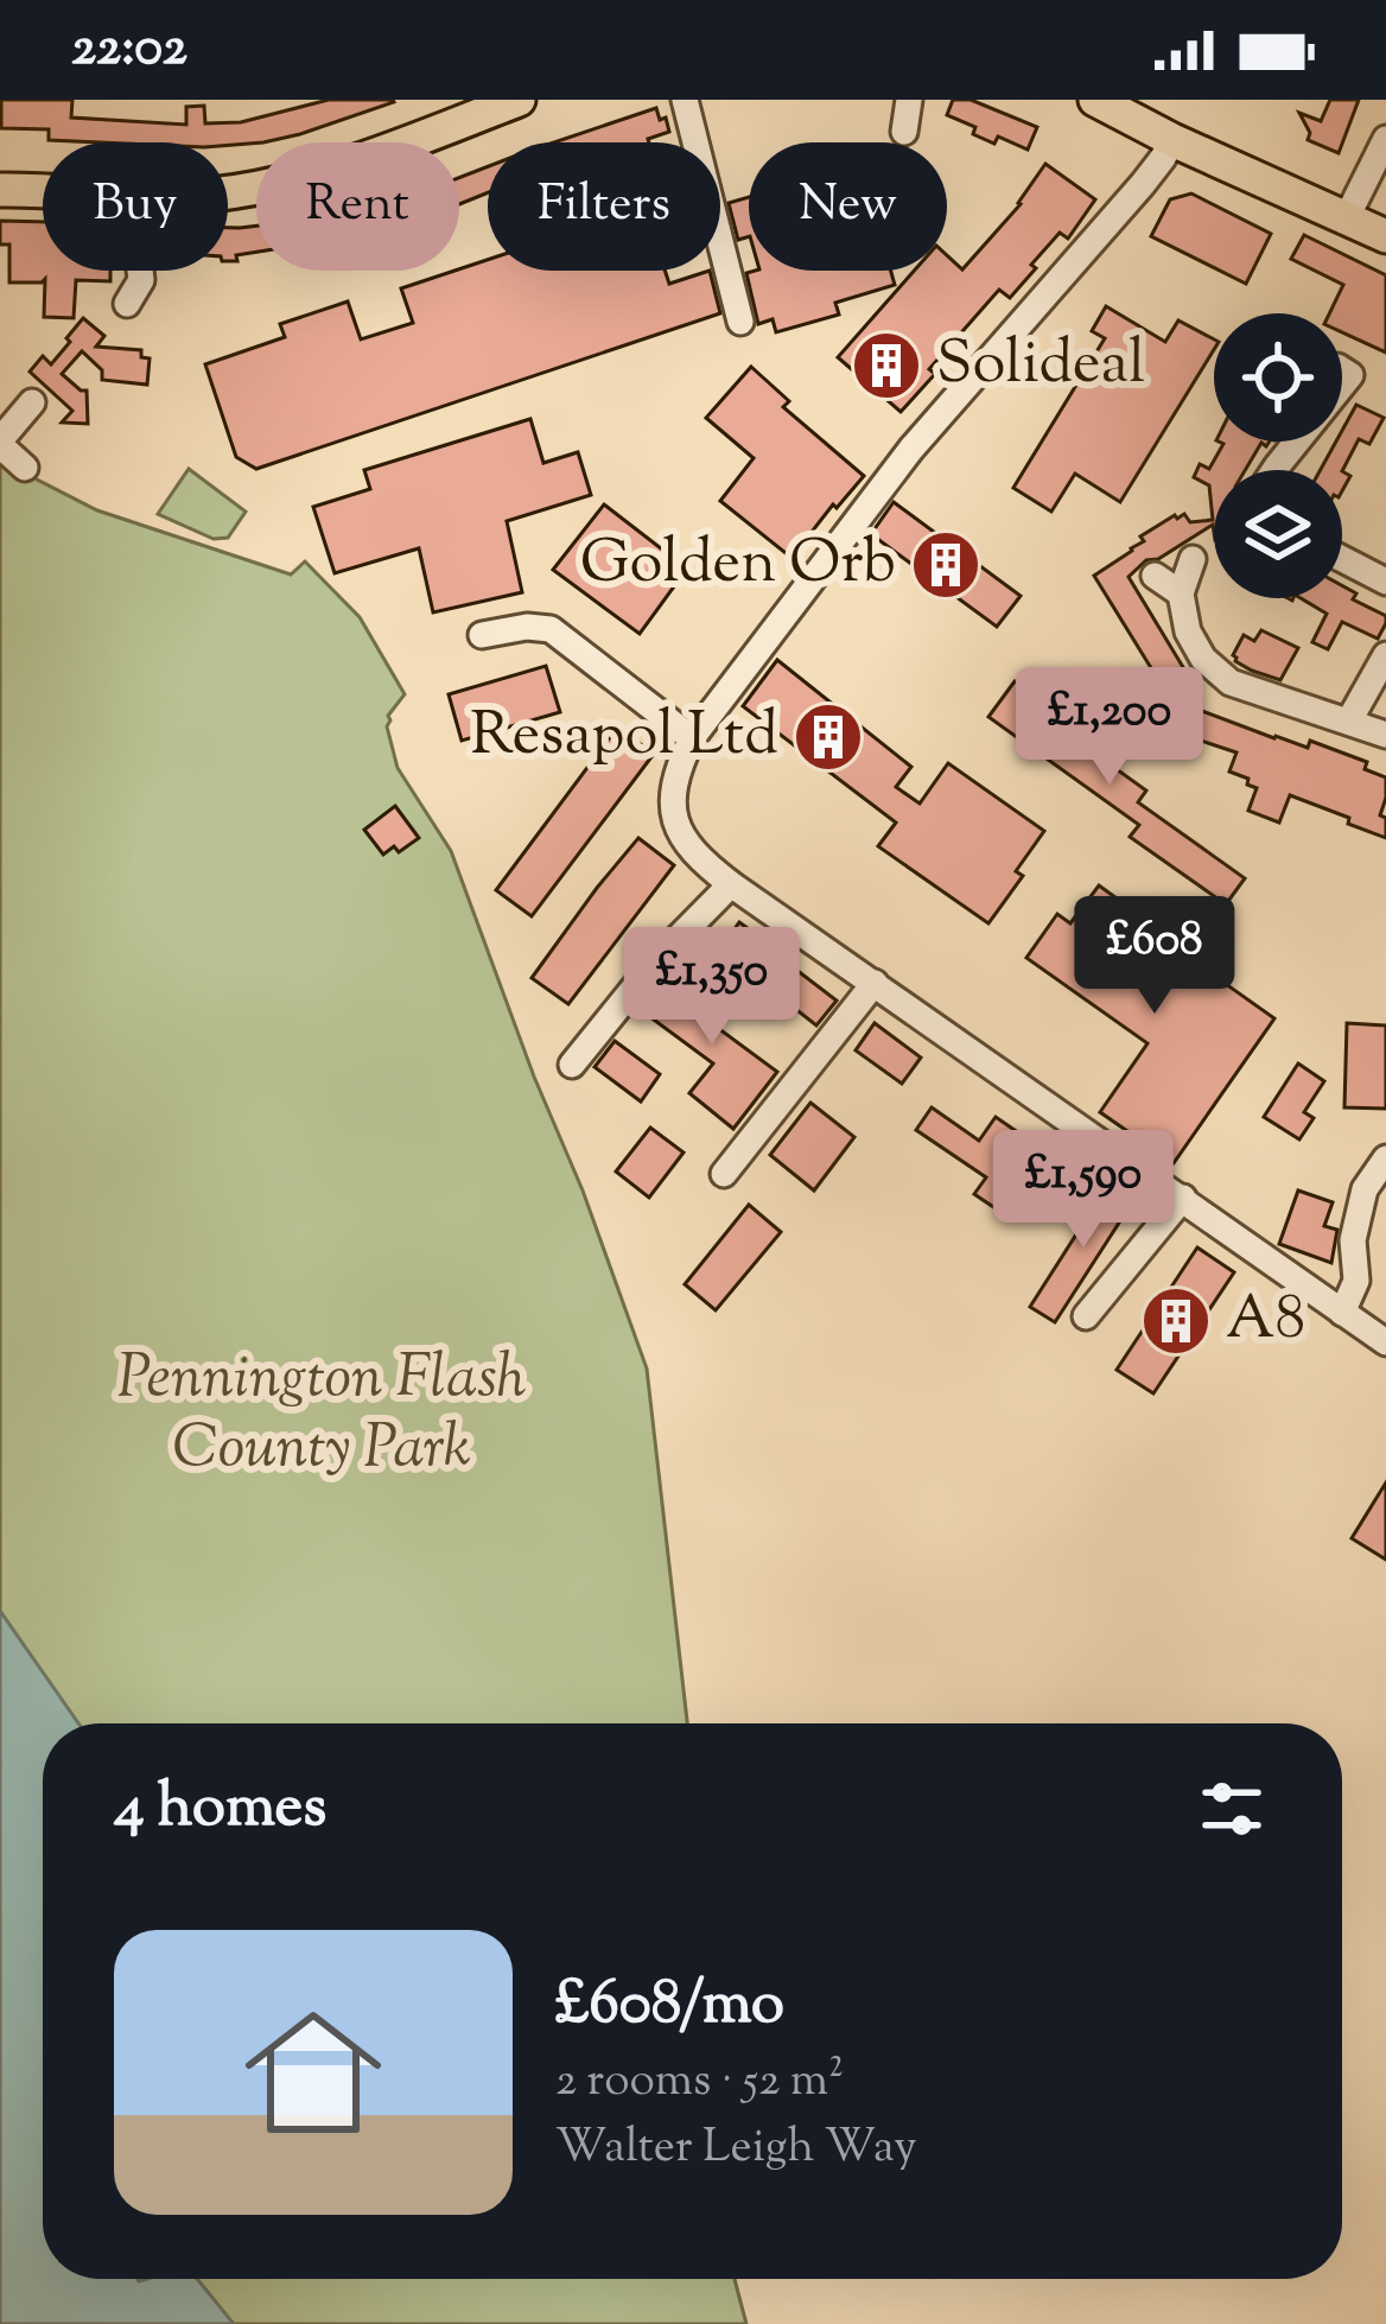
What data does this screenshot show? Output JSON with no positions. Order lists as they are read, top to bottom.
{
  "parks": ["Pennington Flash County Park"],
  "places": {
    "building": [
      "Solideal",
      "Golden Orb",
      "Resapol Ltd",
      "A8"
    ]
  },
  "page": {
    "status": "22:02",
    "chip": [
      "Buy",
      "Rent",
      "Filters",
      "New"
    ],
    "price": [
      "£1,200",
      "£608",
      "£1,350",
      "£1,590"
    ],
    "heading": "4 homes",
    "list": [
      {
        "name": "£608/mo",
        "note": "2 rooms · 52 m² · Walter Leigh Way"
      }
    ]
  }
}
